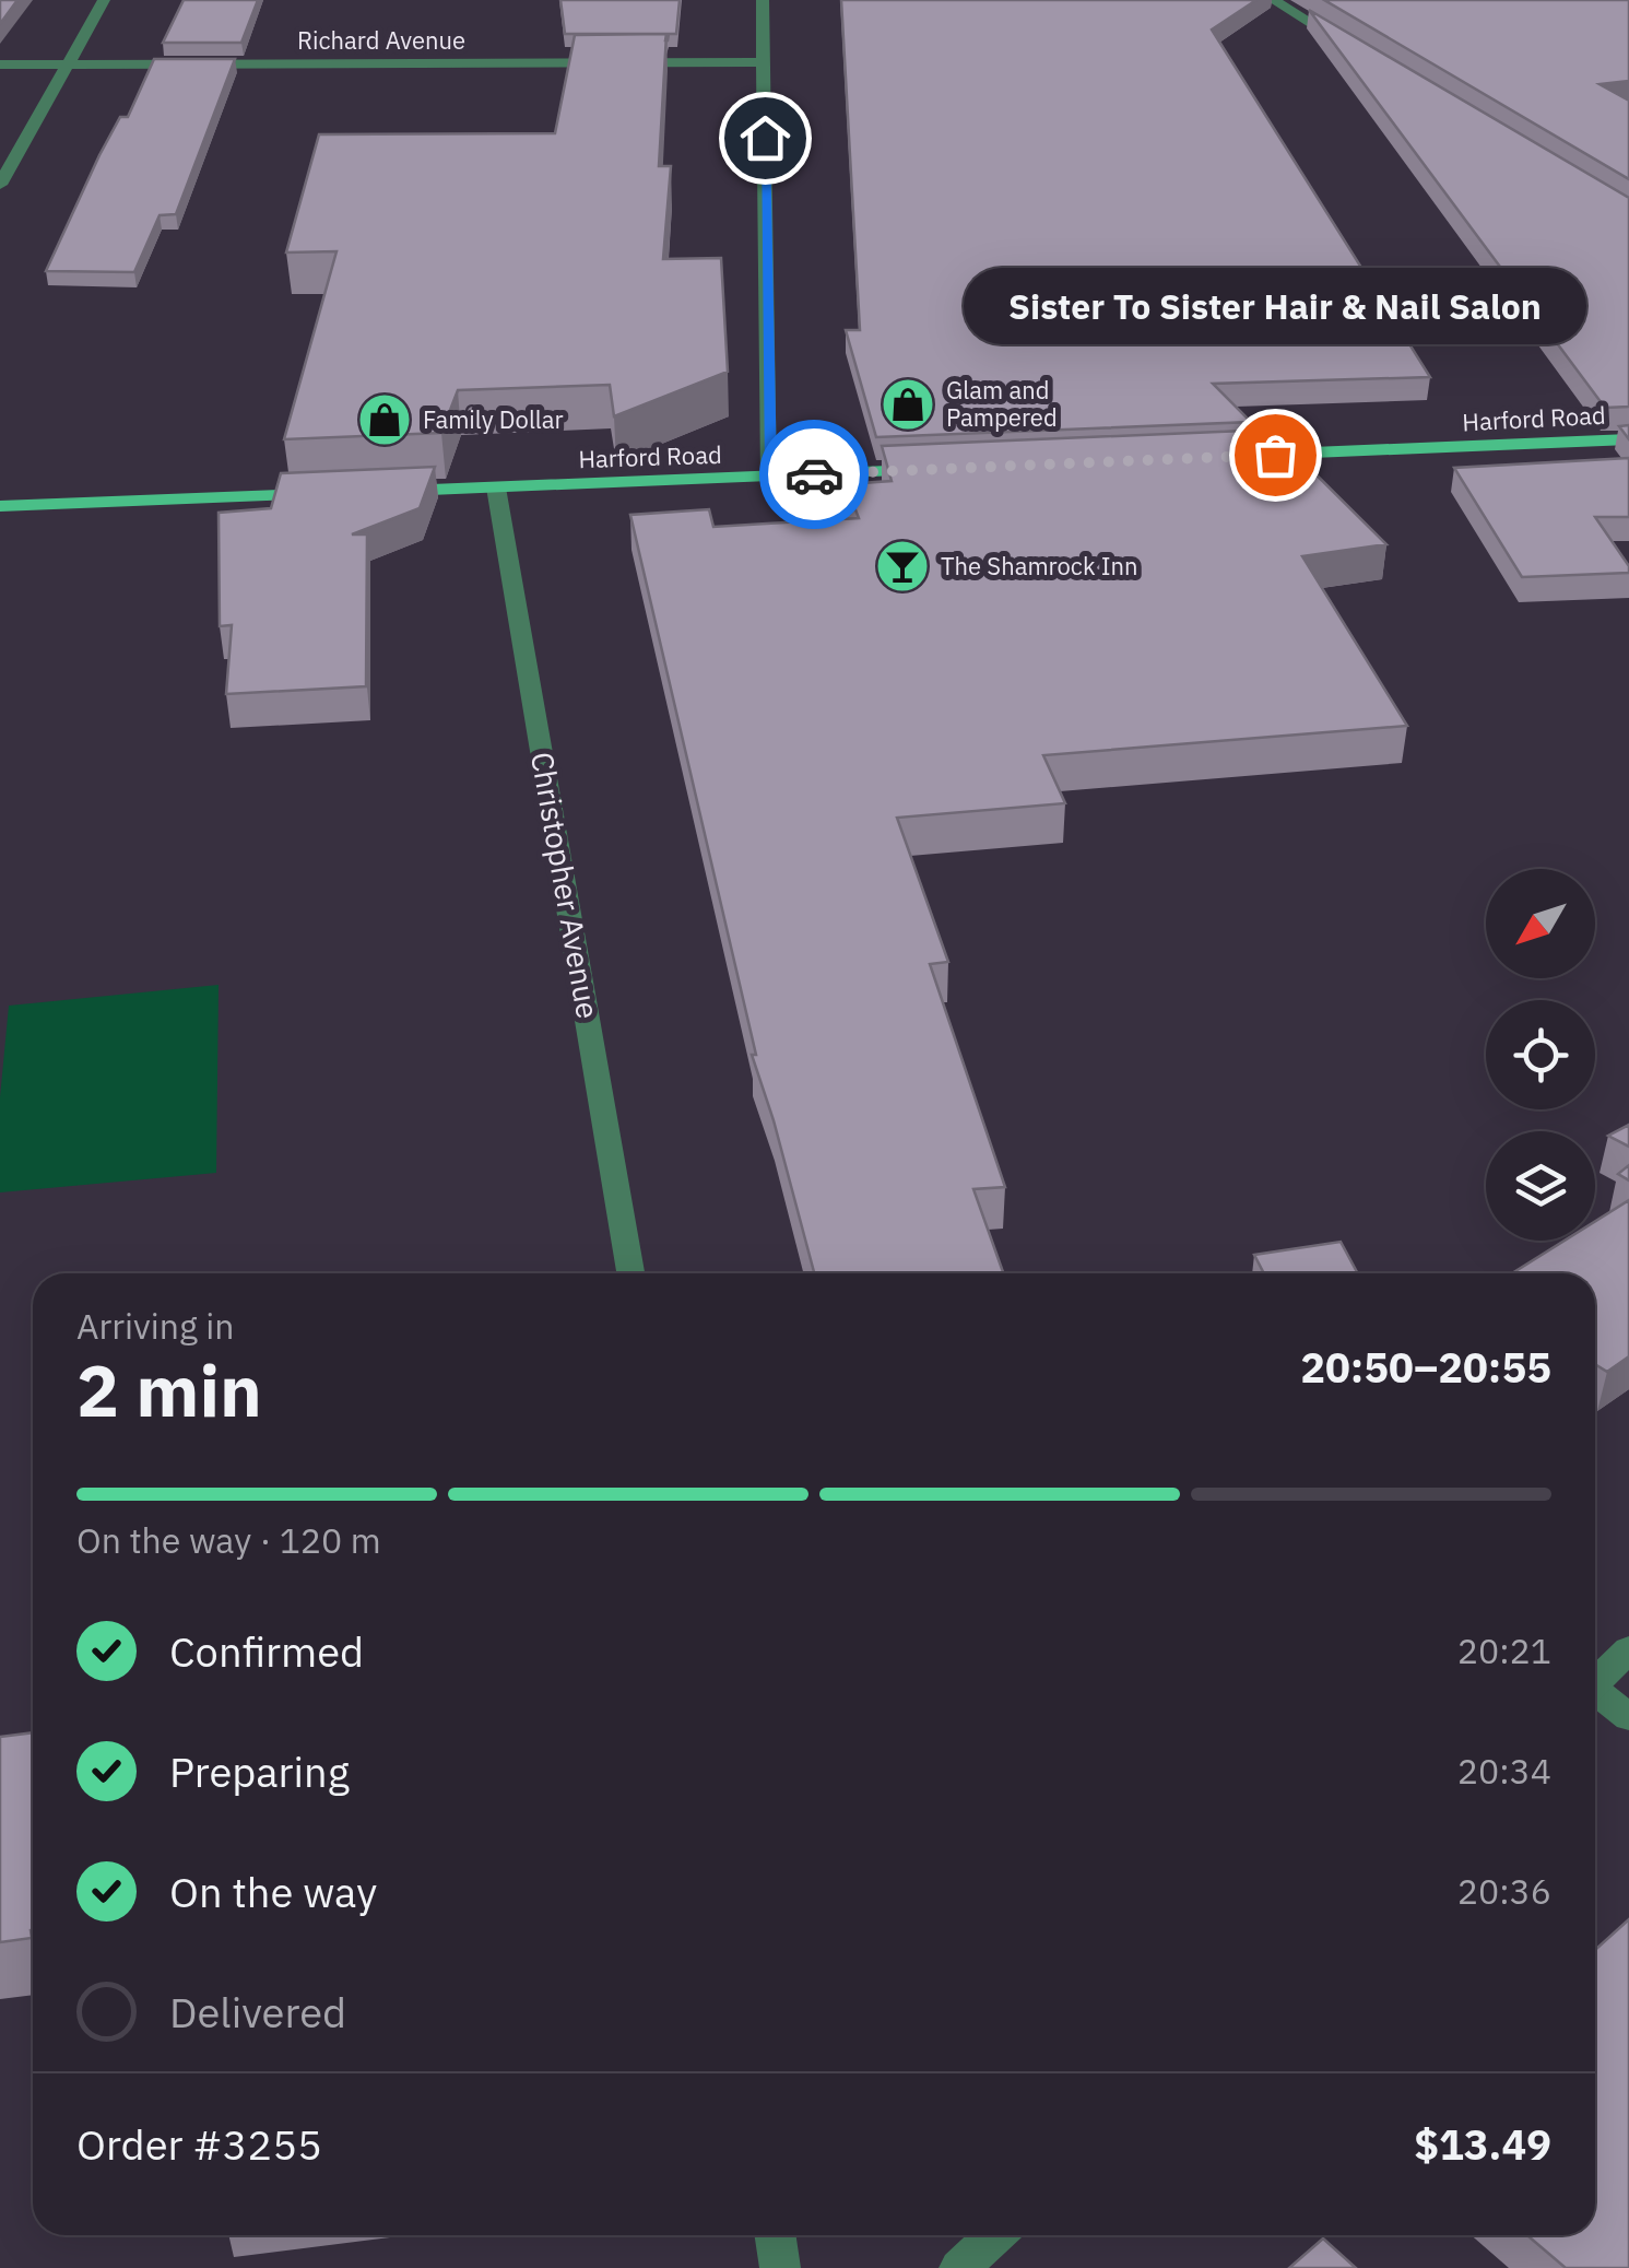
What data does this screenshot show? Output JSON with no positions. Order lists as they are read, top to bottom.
{
  "streets": {
    "main road": ["Harford Road"],
    "street": ["Richard Avenue", "Christopher Avenue"]
  },
  "crossings": [
    ["Harford Road", "Christopher Avenue"]
  ],
  "places": {
    "shop": ["Glam and Pampered", "Family Dollar"],
    "other": ["Sister To Sister Hair & Nail Salon"],
    "bar": ["The Shamrock Inn"]
  },
  "north": "bottom left",
  "page": {
    "bubble": "Sister To Sister Hair & Nail Salon",
    "heading": ["2 min", "Arriving in", "20:50–20:55"],
    "panel": ["Order #3255", "$13.49"],
    "bar": "On the way · 120 m",
    "list": [
      ["Confirmed", "20:21"],
      ["Preparing", "20:34"],
      ["On the way", "20:36"],
      "Delivered"
    ]
  }
}
